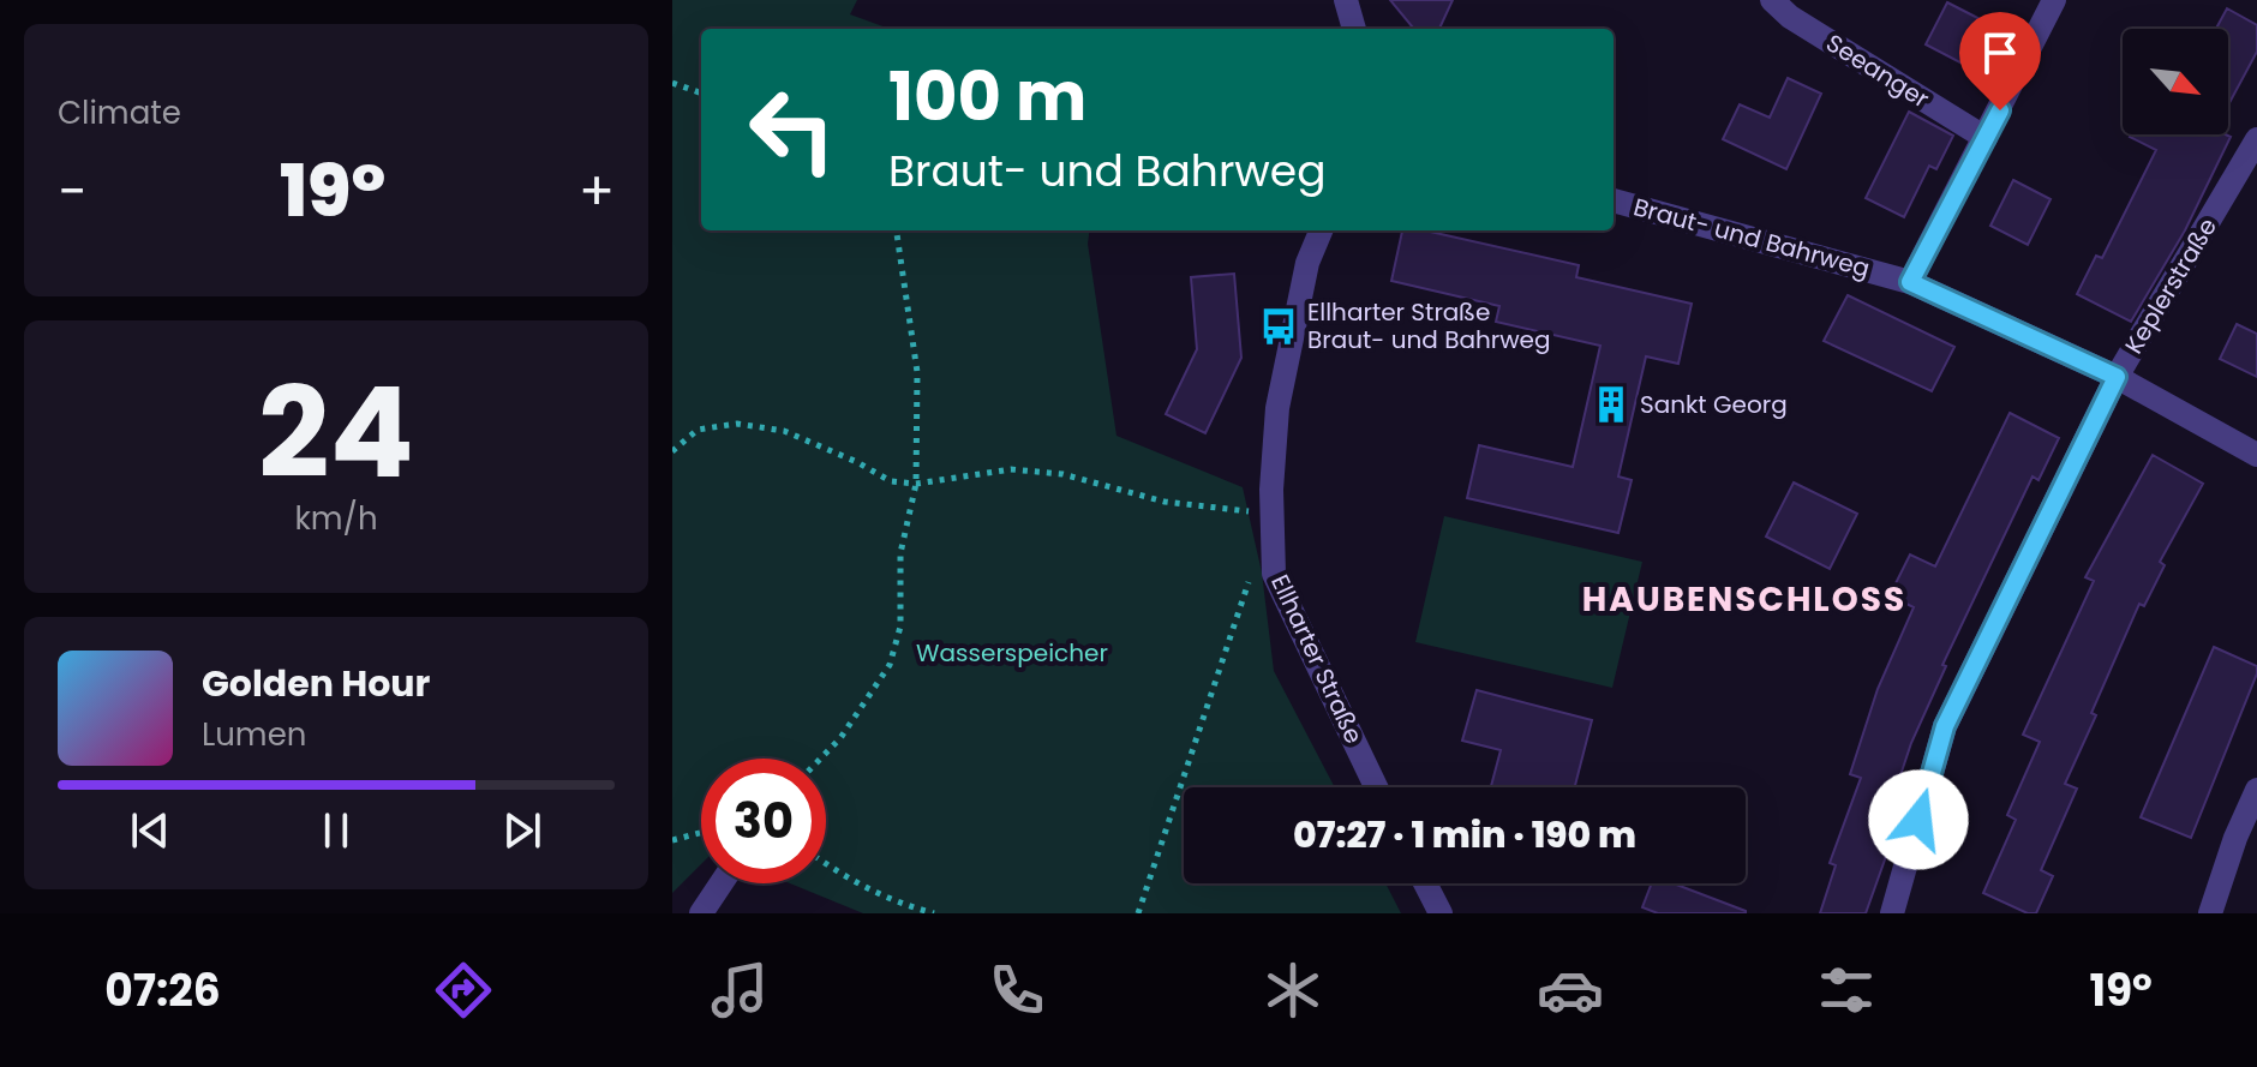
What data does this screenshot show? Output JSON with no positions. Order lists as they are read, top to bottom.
{
  "streets": {
    "street": [
      "Seeanger",
      "Braut- und Bahrweg",
      "Keplerstraße",
      "Ellharter Straße"
    ]
  },
  "crossings": [
    ["Braut- und Bahrweg", "Keplerstraße"]
  ],
  "districts": ["HAUBENSCHLOSS"],
  "parks": ["Wasserspeicher"],
  "places": {
    "bus stop": ["Ellharter Straße Braut- und Bahrweg"],
    "building": ["Sankt Georg"]
  },
  "north": "bottom right",
  "page": {
    "tile": [
      "Climate",
      ["24", "km/h"]
    ],
    "turn": ["100 m", "Braut- und Bahrweg"],
    "heat": ["−", "19°", "+"],
    "song": ["Golden Hour", "Lumen"],
    "limit": "30",
    "trip": "07:27 · 1 min · 190 m",
    "tabs": ["07:26", "19°"]
  }
}
